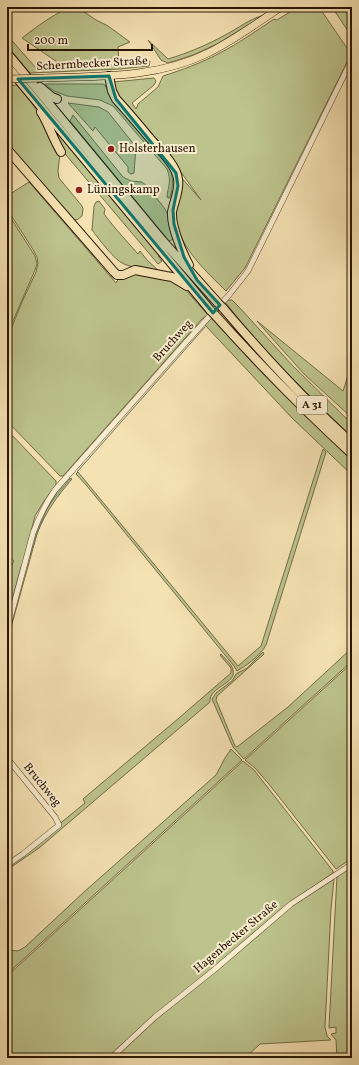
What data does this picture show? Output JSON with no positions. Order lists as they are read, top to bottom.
{
  "streets": {
    "highway": ["A 31"],
    "main road": ["Schermbecker Straße"],
    "street": ["Bruchweg", "Hagenbecker Straße"]
  },
  "places": ["Holsterhausen", "Lüningskamp"],
  "scale_bar": "200 m"
}
